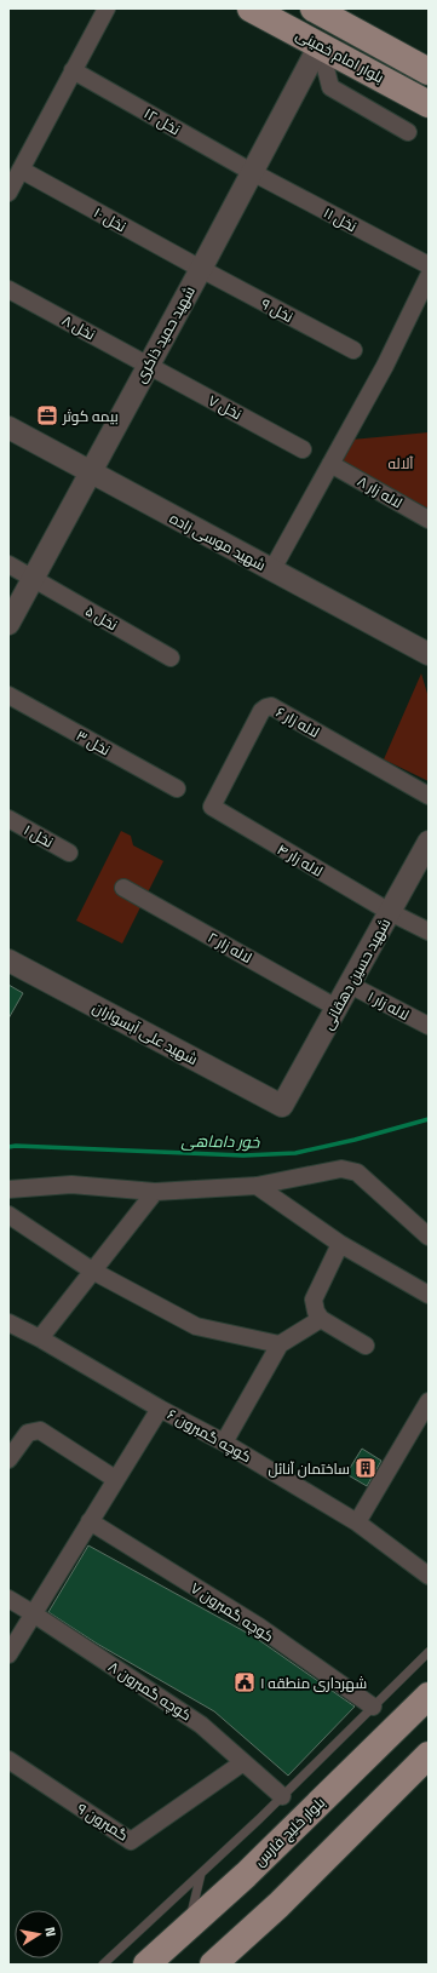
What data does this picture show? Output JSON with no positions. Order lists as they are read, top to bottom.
{
  "streets": {
    "main road": ["بلوار امام خمینی", "بلوار خلیج فارس"],
    "street": [
      "نخل ۱۲",
      "نخل ۱۰",
      "نخل ۱۱",
      "نخل ۹",
      "نخل ۸",
      "شهید حمید ذاکری",
      "نخل ۷",
      "لاله زار ۸",
      "شهید موسی زاده",
      "نخل ۵",
      "لاله زار ۶",
      "نخل ۳",
      "نخل ۱",
      "لاله زار ۴",
      "لاله زار ۲",
      "شهید حسین دهقانی",
      "لاله زار ۱",
      "شهید علی آبسواران",
      "کوچه گمبرون ۶",
      "کوچه گمبرون ۷",
      "کوچه گمبرون ۸",
      "گمبرون ۹"
    ]
  },
  "crossings": [
    ["بلوار امام خمینی", "شهید حمید ذاکری"],
    ["نخل ۱۲", "نخل ۱۱"],
    ["نخل ۱۲", "شهید حمید ذاکری"],
    ["نخل ۱۰", "نخل ۹"],
    ["نخل ۱۰", "شهید حمید ذاکری"],
    ["نخل ۱۱", "شهید حمید ذاکری"],
    ["نخل ۹", "شهید حمید ذاکری"],
    ["نخل ۸", "شهید حمید ذاکری"],
    ["نخل ۸", "نخل ۷"],
    ["شهید حمید ذاکری", "نخل ۷"],
    ["شهید حمید ذاکری", "شهید موسی زاده"],
    ["شهید حمید ذاکری", "نخل ۵"],
    ["لاله زار ۶", "لاله زار ۴"],
    ["لاله زار ۴", "شهید حسین دهقانی"],
    ["لاله زار ۲", "شهید حسین دهقانی"],
    ["شهید حسین دهقانی", "لاله زار ۱"],
    ["شهید حسین دهقانی", "شهید علی آبسواران"],
    ["کوچه گمبرون ۸", "گمبرون ۹"]
  ],
  "water": ["خور داماهی"],
  "parks": ["آلاله"],
  "places": {
    "office": ["بیمه کوثر"],
    "building": ["ساختمان آنائل"],
    "public building": ["شهرداری منطقه ۱"]
  },
  "north": "right"
}
